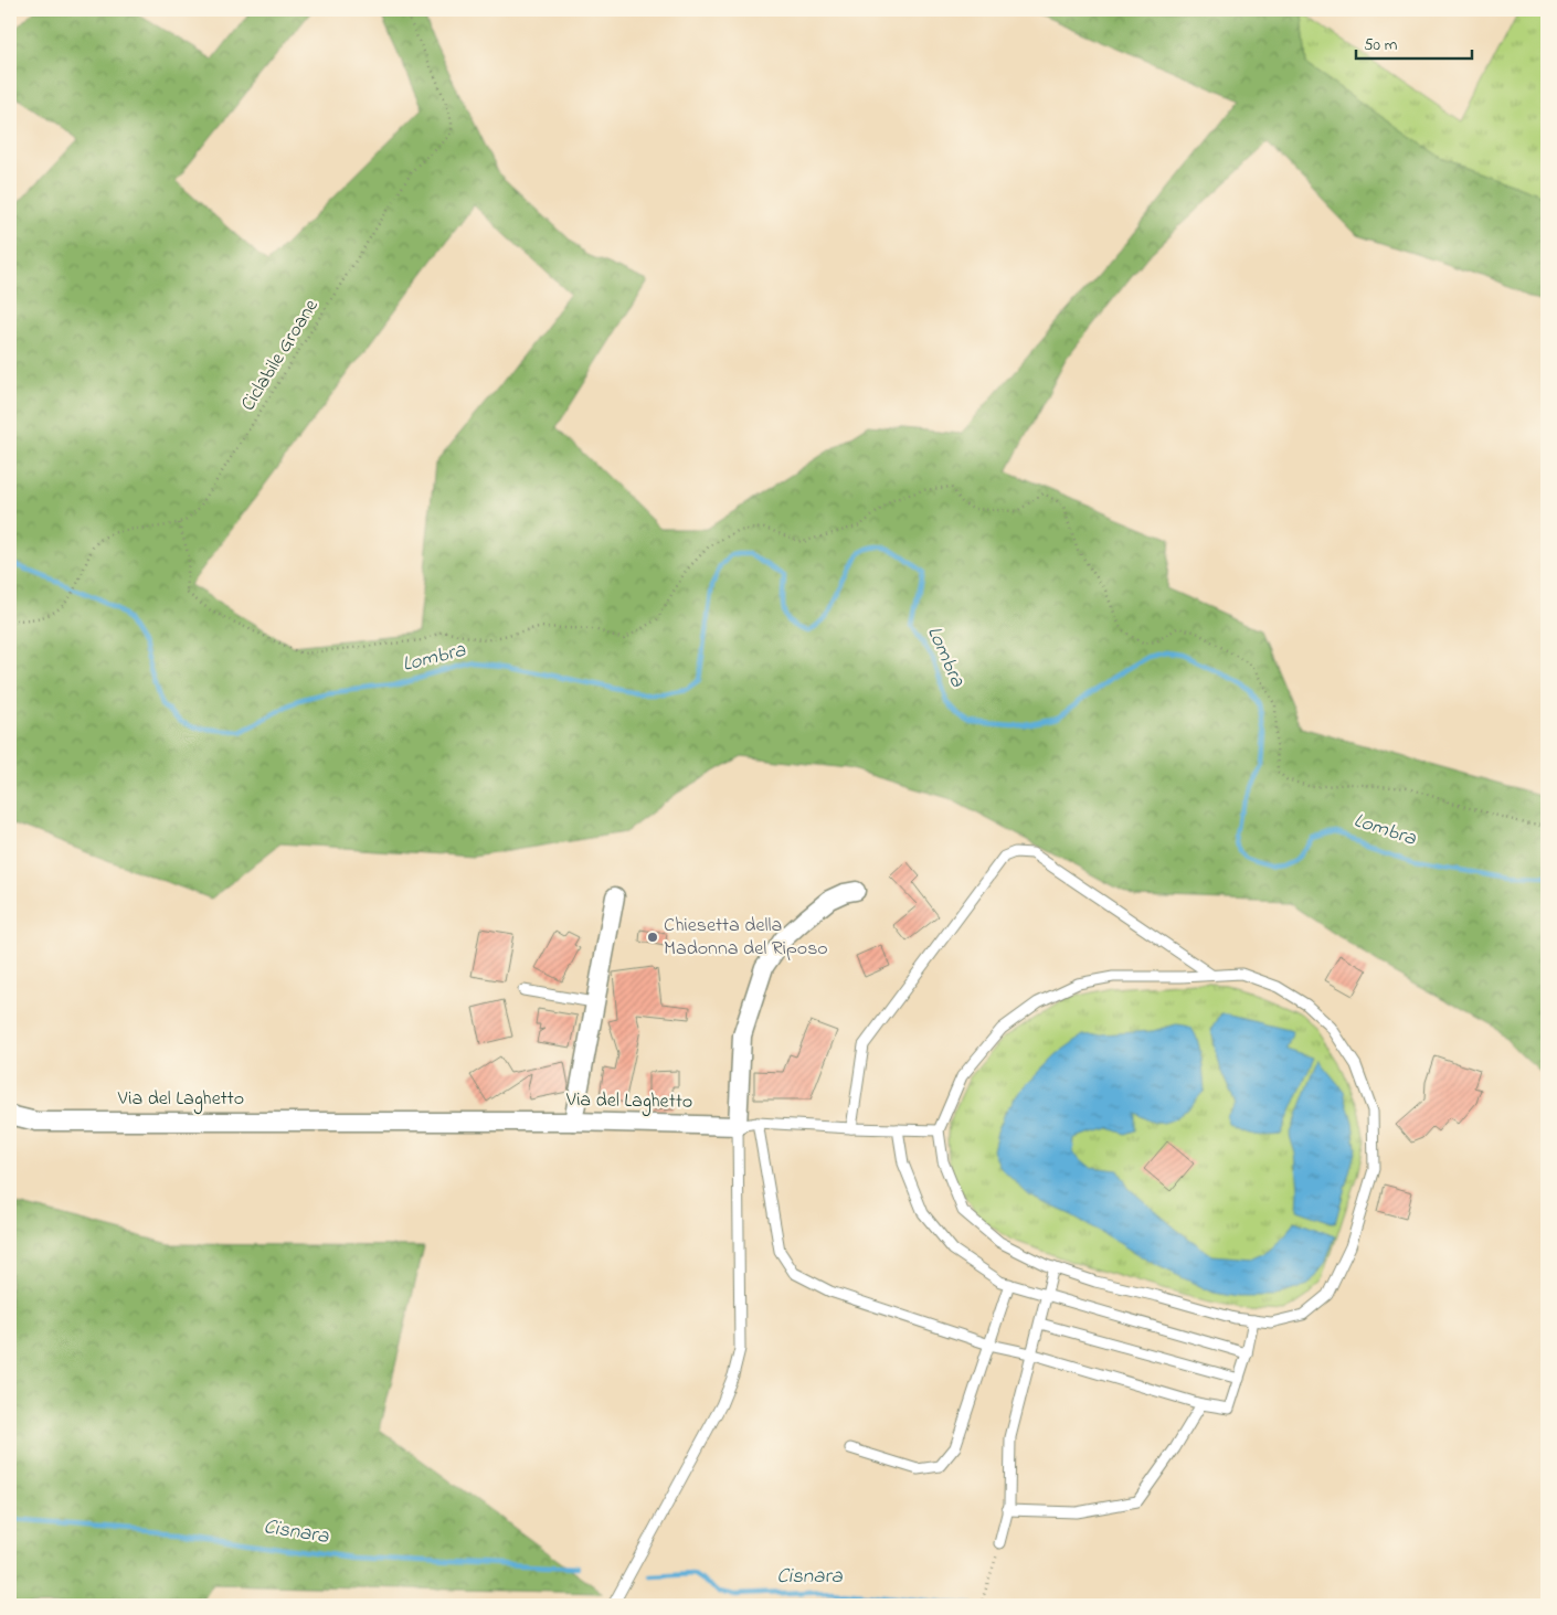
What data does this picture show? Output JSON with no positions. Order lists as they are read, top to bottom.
{
  "streets": {
    "street": ["Via del Laghetto"],
    "path": ["Ciclabile Groane"]
  },
  "water": ["Lombra", "Cisnara"],
  "places": ["Chiesetta della Madonna del Riposo"],
  "scale_bar": "50 m"
}
